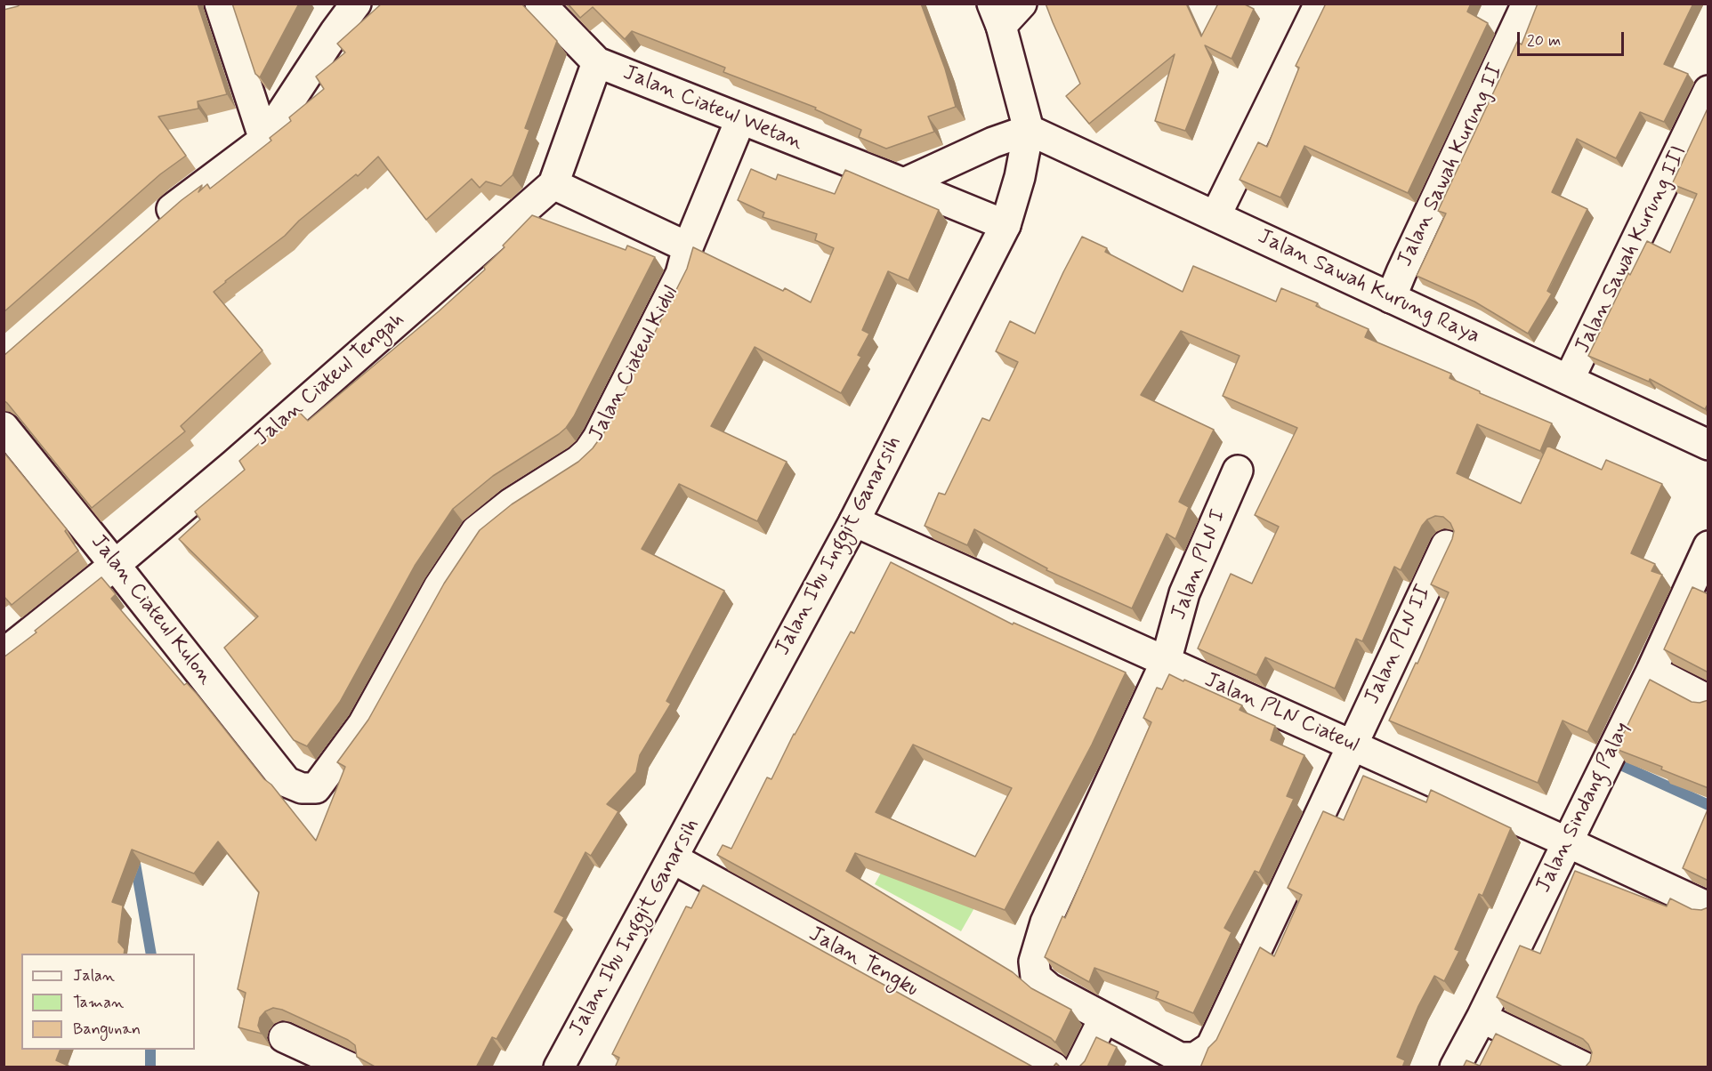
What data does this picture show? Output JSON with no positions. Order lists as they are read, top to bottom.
{
  "streets": {
    "street": [
      "Jalan Ciateul Wetan",
      "Jalan Sawah Kurung II",
      "Jalan Sawah Kurung III",
      "Jalan Sawah Kurung Raya",
      "Jalan Ciateul Kidul",
      "Jalan Ciateul Tengah",
      "Jalan Ibu Inggit Ganarsih",
      "Jalan PLN I",
      "Jalan Ciateul Kulon",
      "Jalan PLN II",
      "Jalan PLN Ciateul",
      "Jalan Sindang Palay",
      "Jalan Tengku"
    ]
  },
  "crossings": [
    ["Jalan Ciateul Wetan", "Jalan Ciateul Kidul"],
    ["Jalan Ciateul Wetan", "Jalan Ciateul Tengah"],
    ["Jalan Ciateul Wetan", "Jalan Ibu Inggit Ganarsih"],
    ["Jalan Sawah Kurung II", "Jalan Sawah Kurung Raya"],
    ["Jalan Sawah Kurung III", "Jalan Sawah Kurung Raya"],
    ["Jalan Sawah Kurung Raya", "Jalan Ibu Inggit Ganarsih"],
    ["Jalan Ciateul Kidul", "Jalan Ciateul Kulon"],
    ["Jalan Ciateul Tengah", "Jalan Ciateul Kulon"],
    ["Jalan Ibu Inggit Ganarsih", "Jalan PLN Ciateul"],
    ["Jalan Ibu Inggit Ganarsih", "Jalan Tengku"],
    ["Jalan PLN I", "Jalan PLN II"],
    ["Jalan PLN I", "Jalan PLN Ciateul"],
    ["Jalan PLN II", "Jalan PLN Ciateul"],
    ["Jalan PLN Ciateul", "Jalan Sindang Palay"]
  ],
  "legend": ["Jalan", "Taman", "Bangunan"],
  "scale_bar": "20 m"
}
